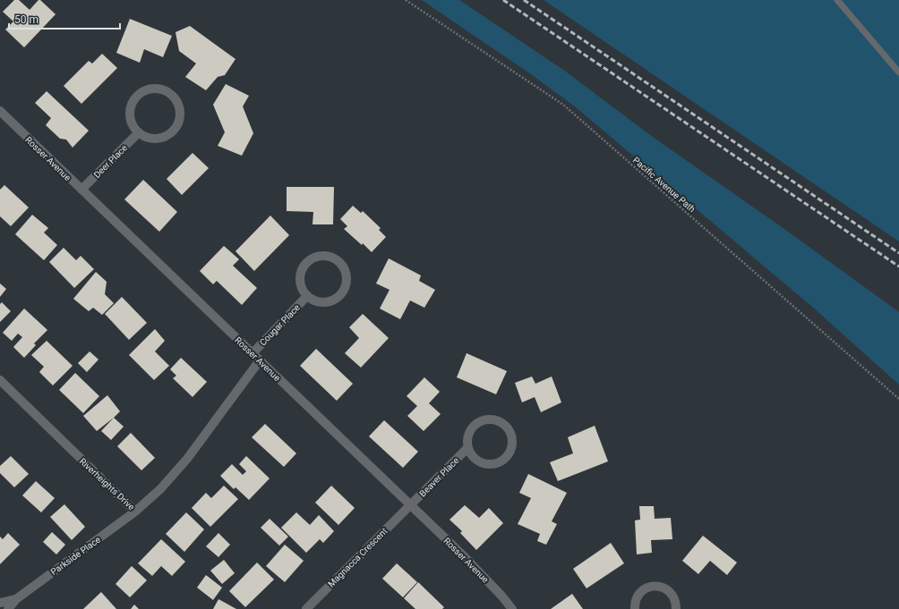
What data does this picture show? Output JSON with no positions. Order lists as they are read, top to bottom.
{
  "streets": {
    "street": [
      "Rosser Avenue",
      "Deer Place",
      "Cougar Place",
      "Beaver Place",
      "Riverheights Drive",
      "Parkside Place",
      "Magnacca Crescent"
    ],
    "path": ["Pacific Avenue Path"]
  },
  "crossings": [
    ["Rosser Avenue", "Deer Place"],
    ["Rosser Avenue", "Cougar Place"],
    ["Rosser Avenue", "Beaver Place"],
    ["Rosser Avenue", "Riverheights Drive"],
    ["Rosser Avenue", "Magnacca Crescent"],
    ["Beaver Place", "Magnacca Crescent"],
    ["Riverheights Drive", "Parkside Place"]
  ],
  "scale_bar": "50 m"
}
